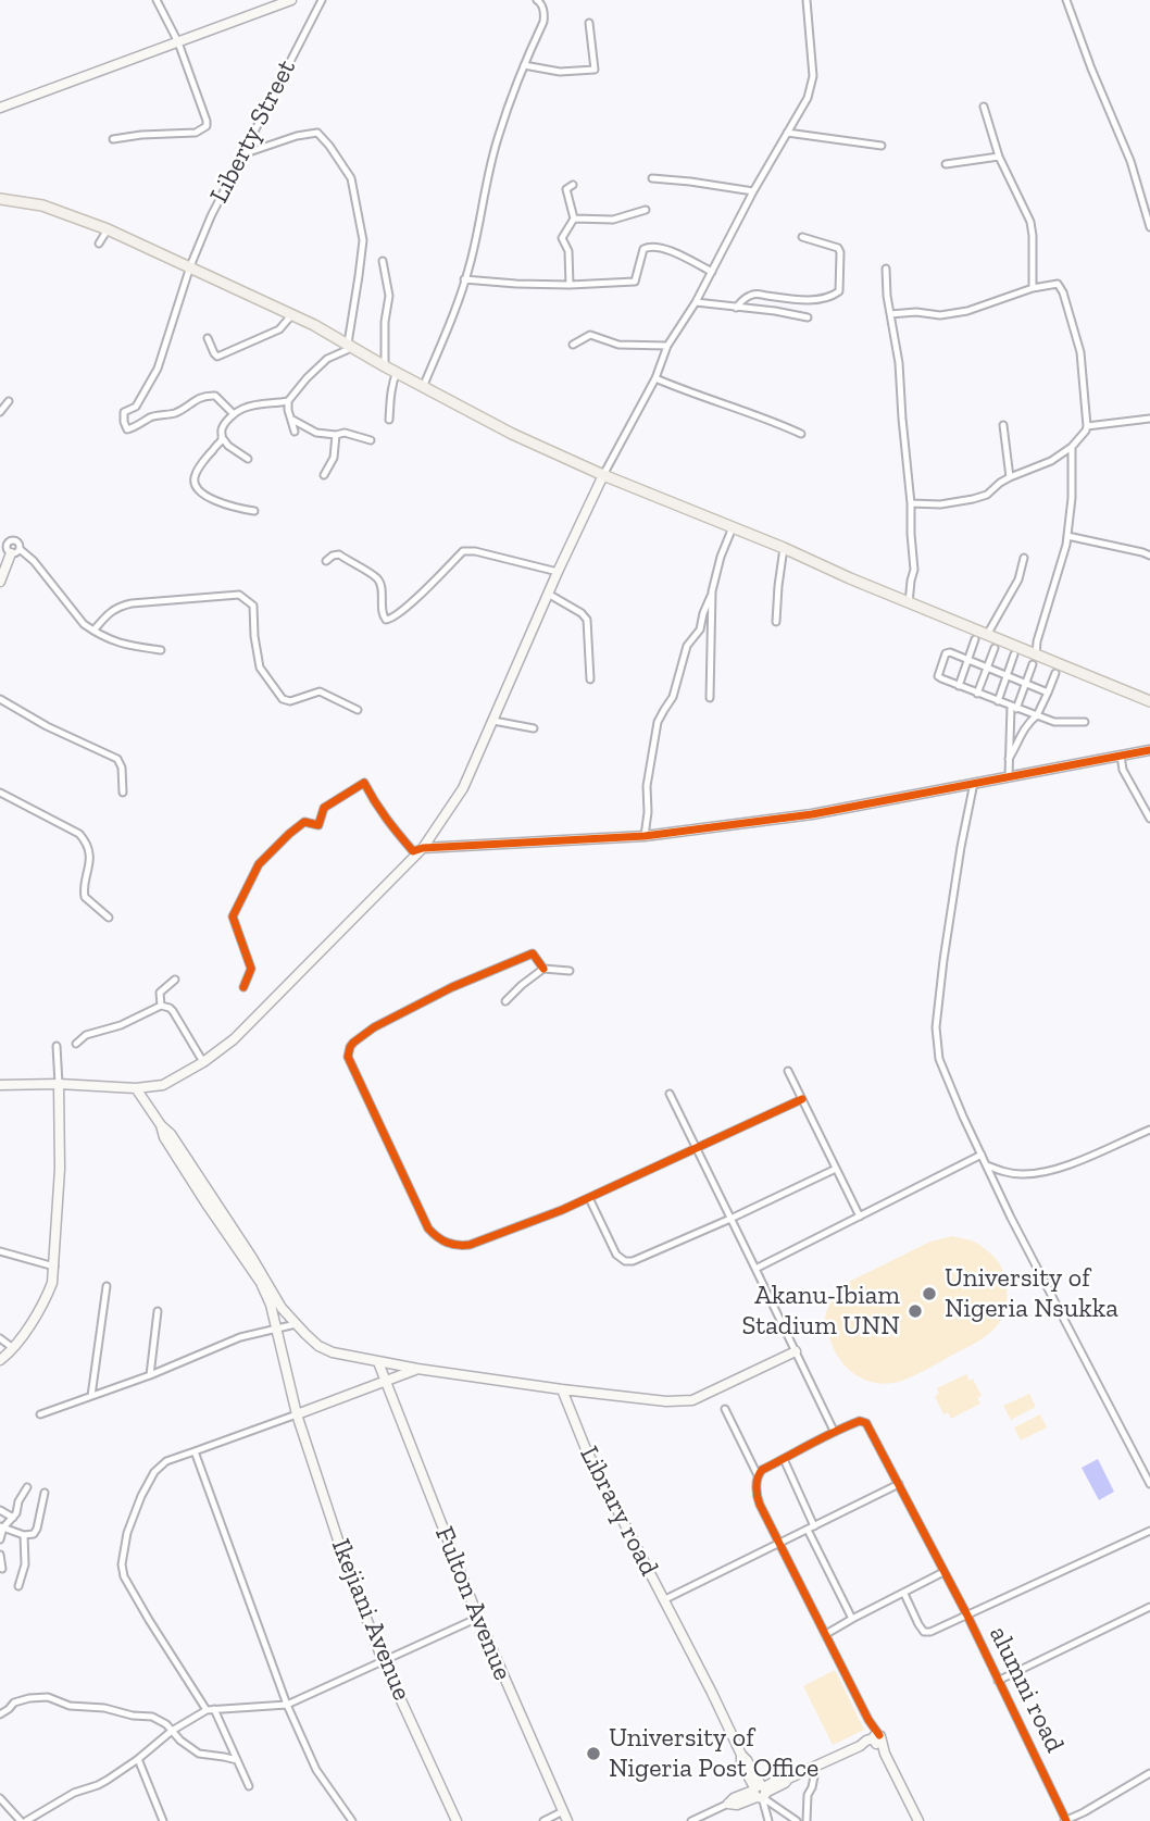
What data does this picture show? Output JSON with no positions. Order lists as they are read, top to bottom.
{
  "streets": {
    "street": [
      "Liberty Street",
      "Library road",
      "Fulton Avenue",
      "Ikejiani Avenue",
      "alumni road"
    ]
  },
  "crossings": [
    ["Library road", "alumni road"]
  ],
  "places": ["University of Nigeria Nsukka", "Akanu-Ibiam Stadium UNN", "University of Nigeria Post Office"]
}
